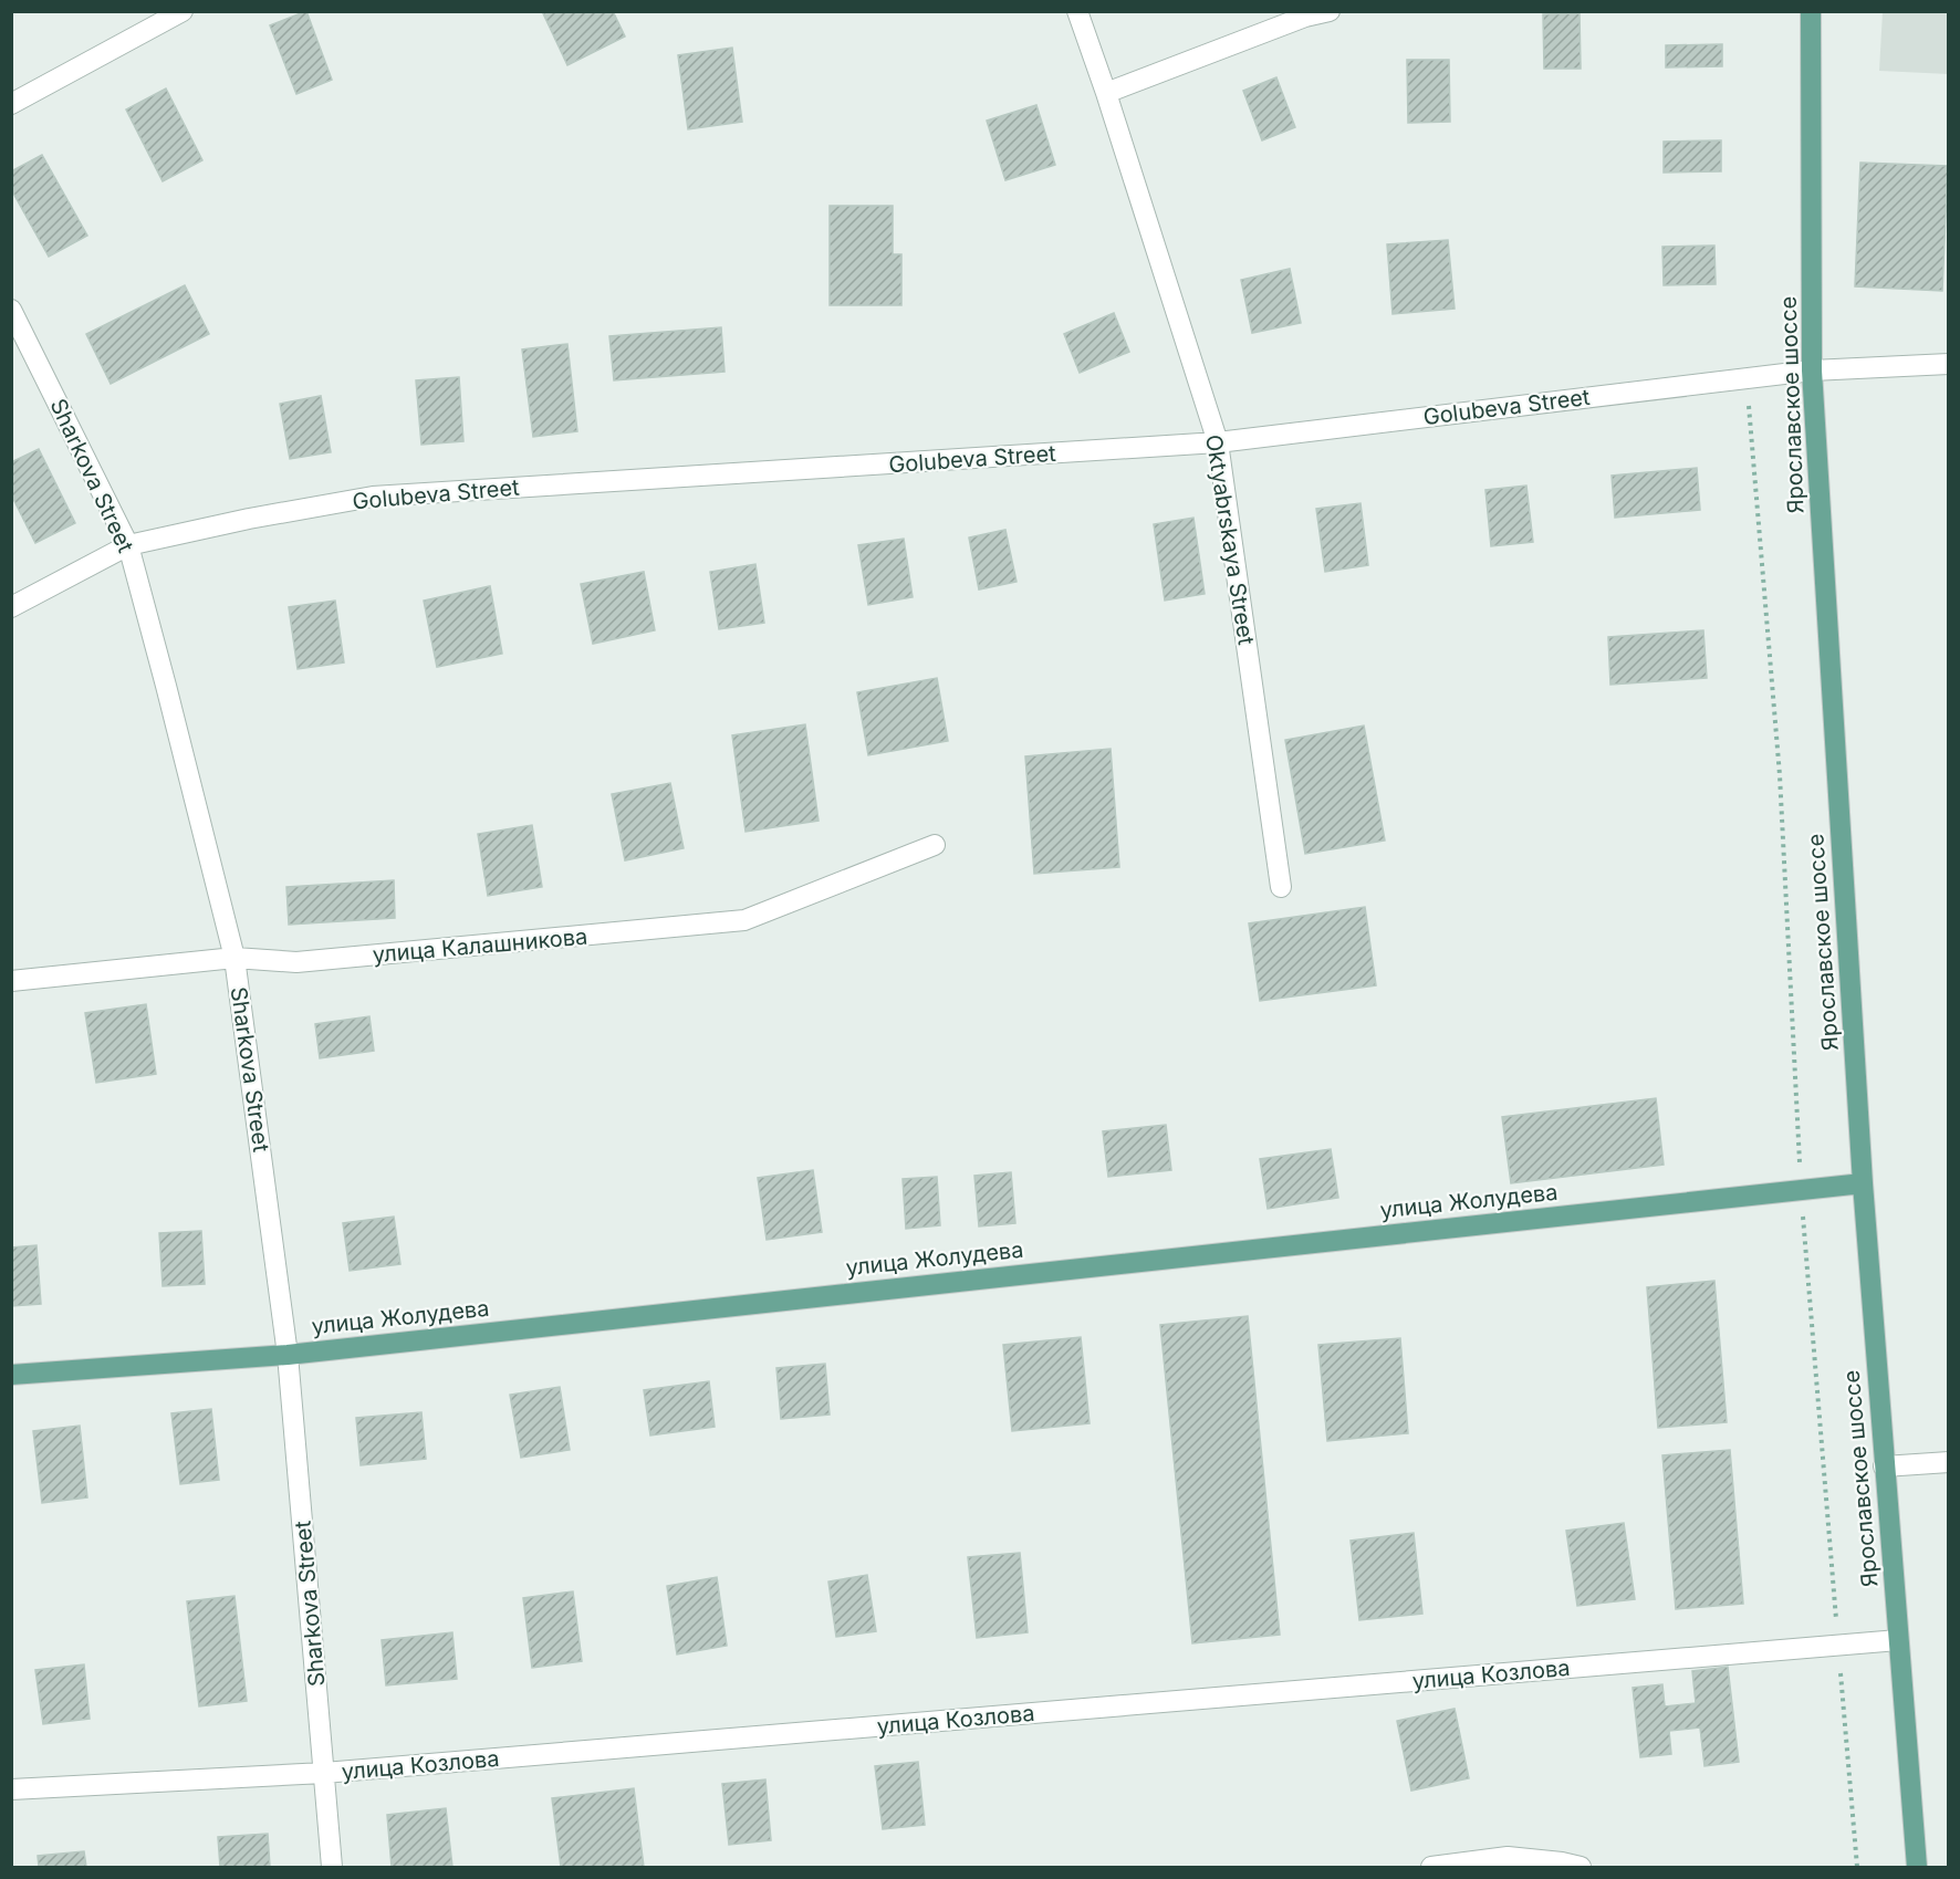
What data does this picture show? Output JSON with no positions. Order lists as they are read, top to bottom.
{
  "streets": {
    "main road": ["Ярославское шоссе", "улица Жолудева"],
    "street": [
      "Golubeva Street",
      "Sharkova Street",
      "Oktyabrskaya Street",
      "улица Калашникова",
      "улица Козлова"
    ]
  },
  "crossings": [
    ["Ярославское шоссе", "Golubeva Street"],
    ["Ярославское шоссе", "улица Жолудева"],
    ["Ярославское шоссе", "улица Козлова"],
    ["Golubeva Street", "Sharkova Street"],
    ["Golubeva Street", "Oktyabrskaya Street"],
    ["Sharkova Street", "улица Калашникова"],
    ["Sharkova Street", "улица Жолудева"],
    ["Sharkova Street", "улица Козлова"]
  ]
}
